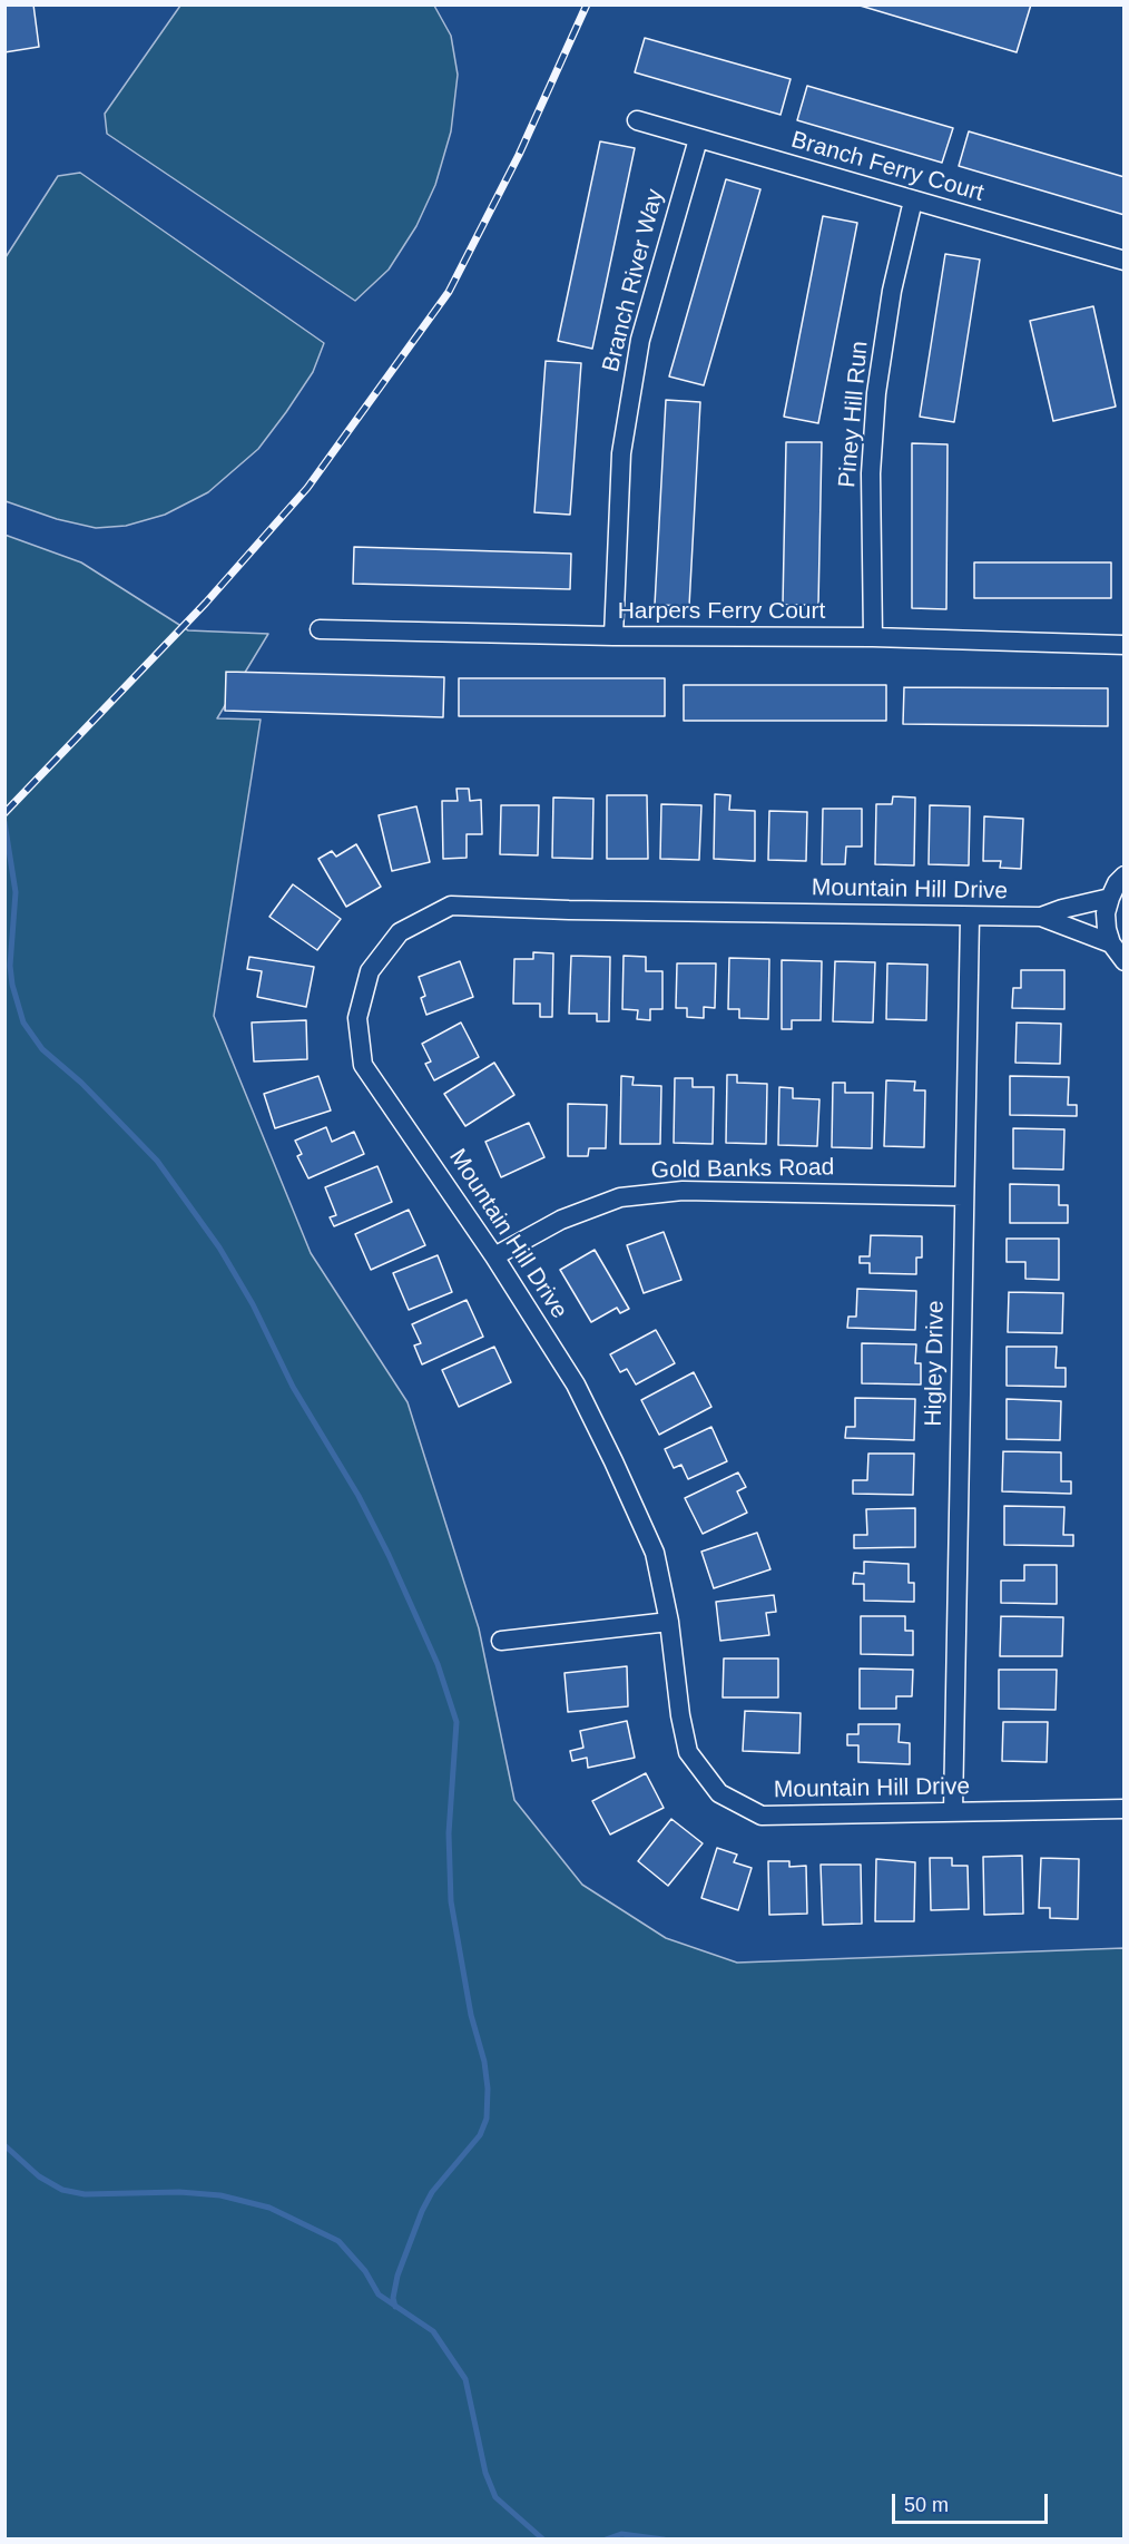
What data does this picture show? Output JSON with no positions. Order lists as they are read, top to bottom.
{
  "streets": {
    "street": [
      "Branch Ferry Court",
      "Branch River Way",
      "Piney Hill Run",
      "Harpers Ferry Court",
      "Mountain Hill Drive",
      "Gold Banks Road",
      "Higley Drive"
    ]
  },
  "crossings": [
    ["Branch Ferry Court", "Branch River Way"],
    ["Branch Ferry Court", "Piney Hill Run"],
    ["Branch River Way", "Harpers Ferry Court"],
    ["Piney Hill Run", "Harpers Ferry Court"],
    ["Mountain Hill Drive", "Gold Banks Road"],
    ["Mountain Hill Drive", "Higley Drive"],
    ["Gold Banks Road", "Higley Drive"]
  ],
  "scale_bar": "50 m"
}
